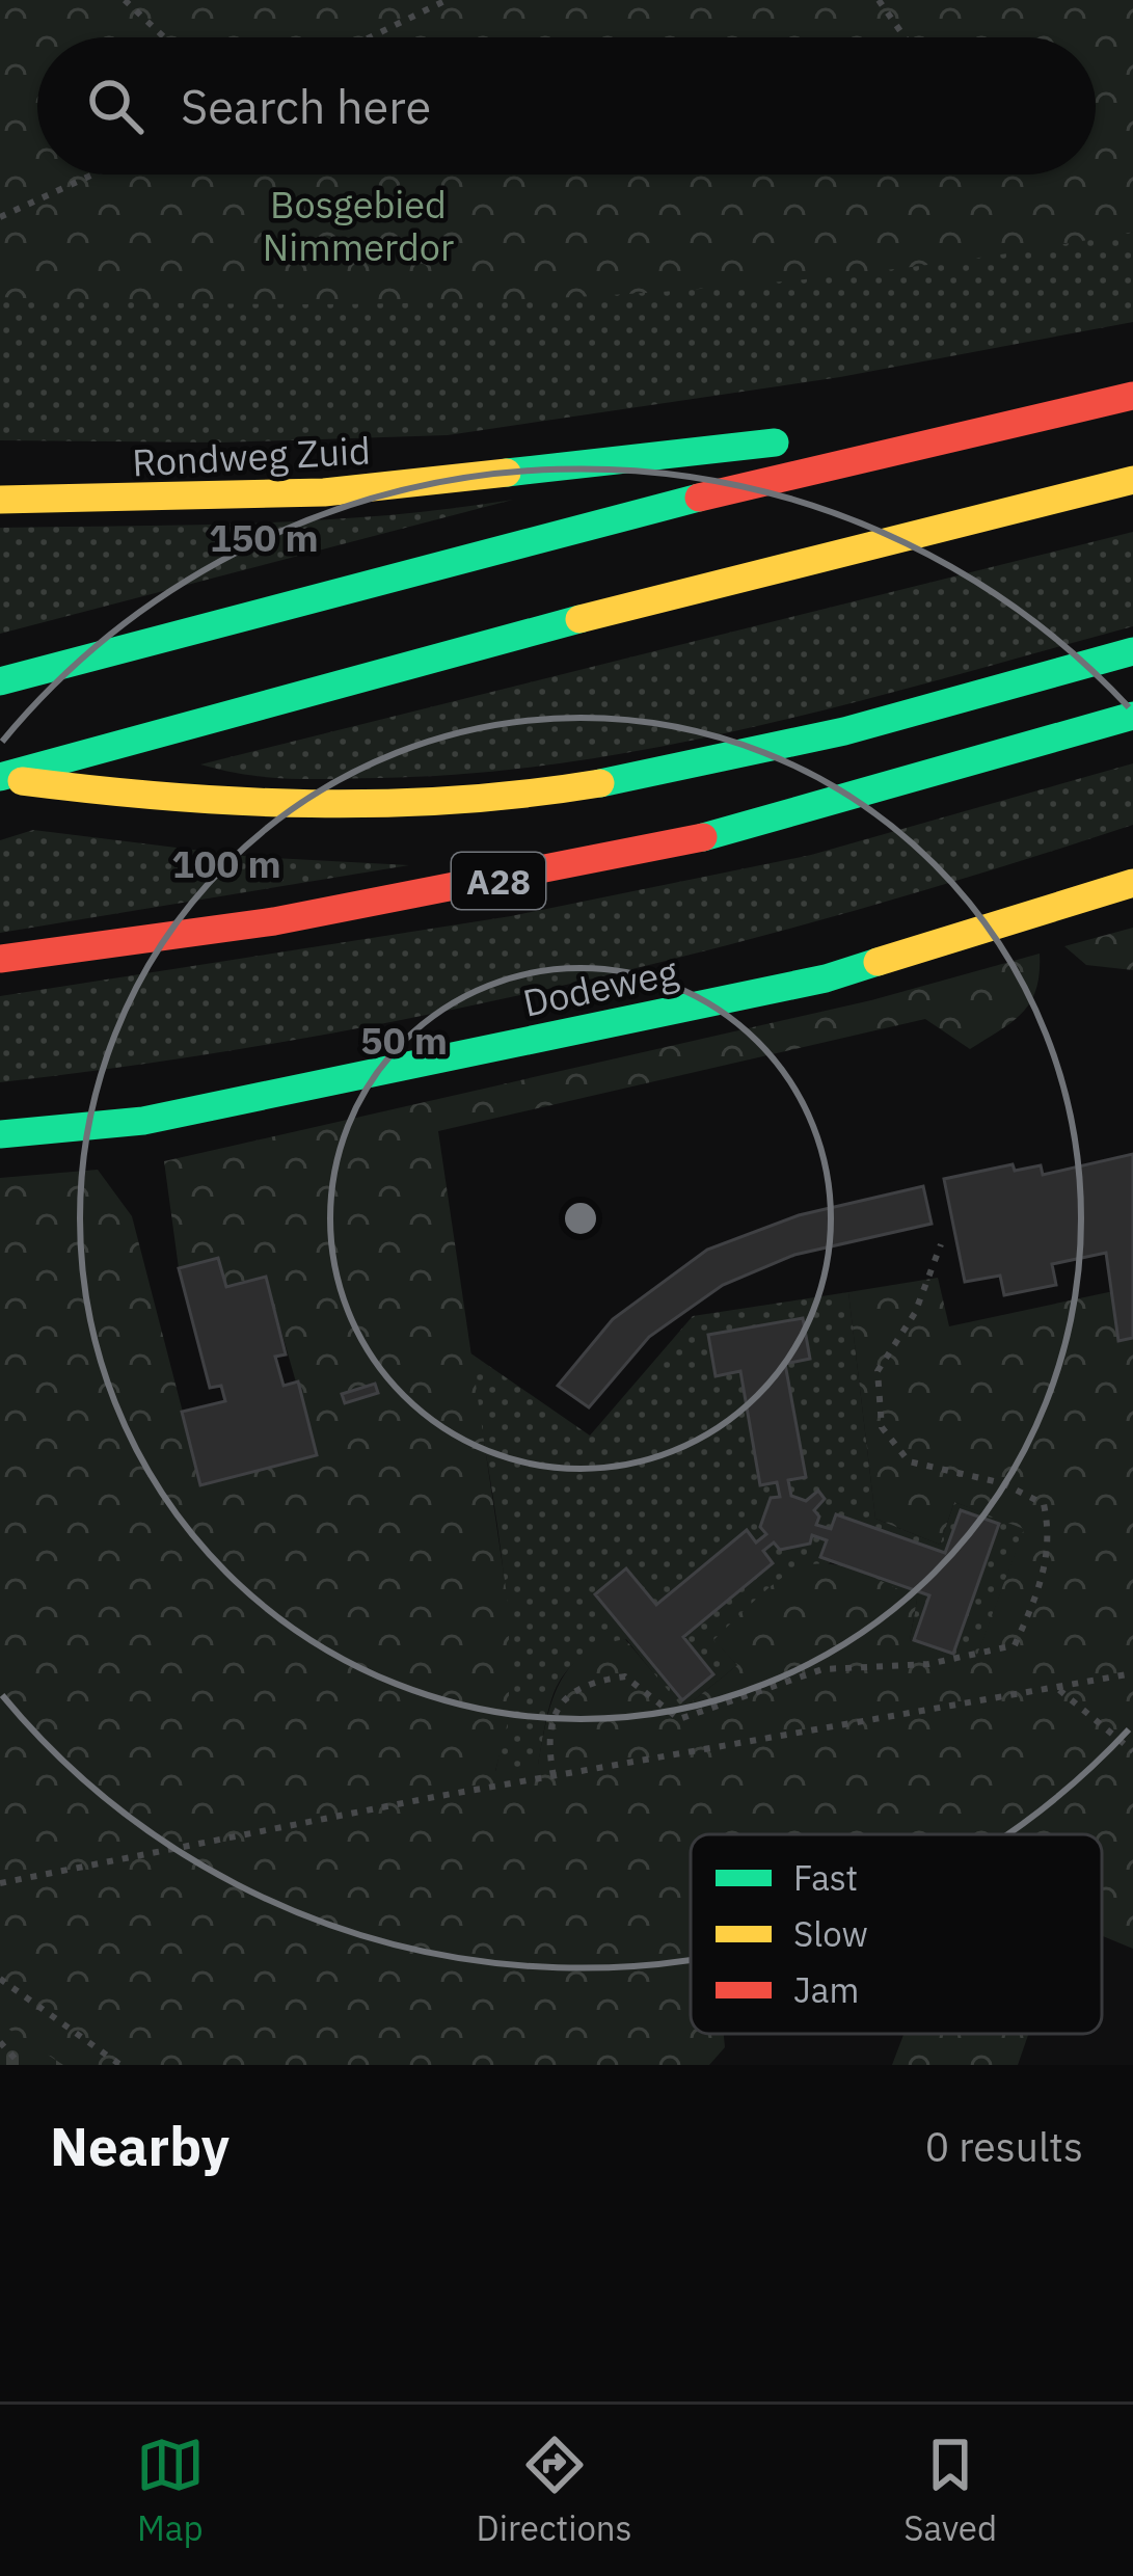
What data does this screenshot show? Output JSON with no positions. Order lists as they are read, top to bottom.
{
  "streets": {
    "main road": ["Rondweg Zuid", "A28", "Dodeweg"]
  },
  "parks": ["Bosgebied Nimmerdor"],
  "legend": ["Fast", "Slow", "Jam"],
  "page": {
    "search": "Search here",
    "heading": ["Nearby", "0 results"],
    "nav": ["Map", "Directions", "Saved"]
  },
  "rings": ["150 m", "100 m", "50 m"]
}
